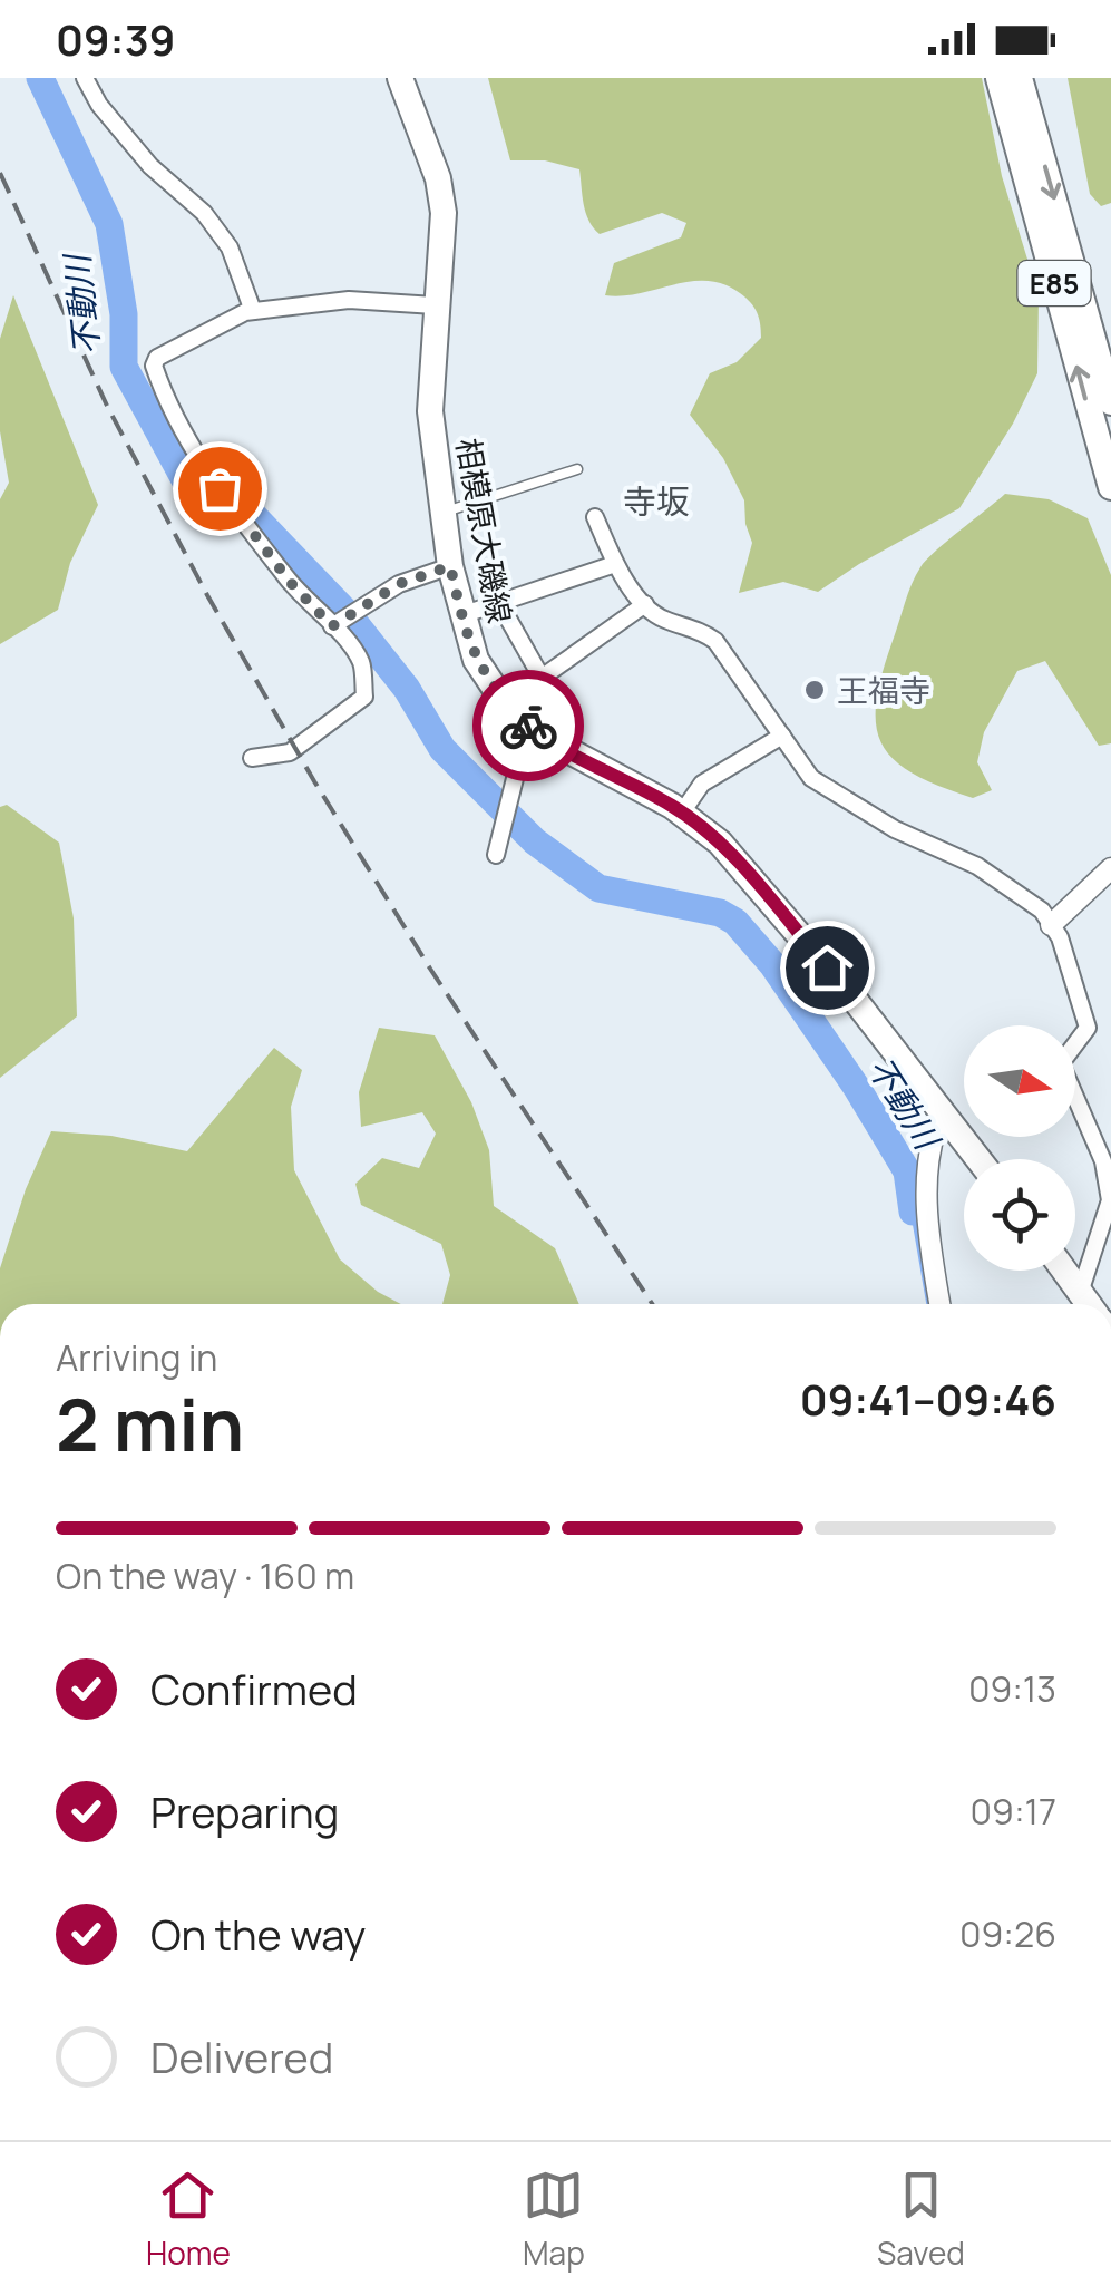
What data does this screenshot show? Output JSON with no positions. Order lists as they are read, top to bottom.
{
  "streets": {
    "main road": ["E85", "相模原大磯線"]
  },
  "districts": ["寺坂"],
  "water": ["不動川"],
  "places": ["王福寺"],
  "north": "right",
  "page": {
    "status": "09:39",
    "heading": ["2 min", "Arriving in", "09:41–09:46"],
    "bar": "On the way · 160 m",
    "list": [
      ["Confirmed", "09:13"],
      ["Preparing", "09:17"],
      ["On the way", "09:26"],
      "Delivered"
    ],
    "tabs": ["Home", "Map", "Saved"]
  }
}
